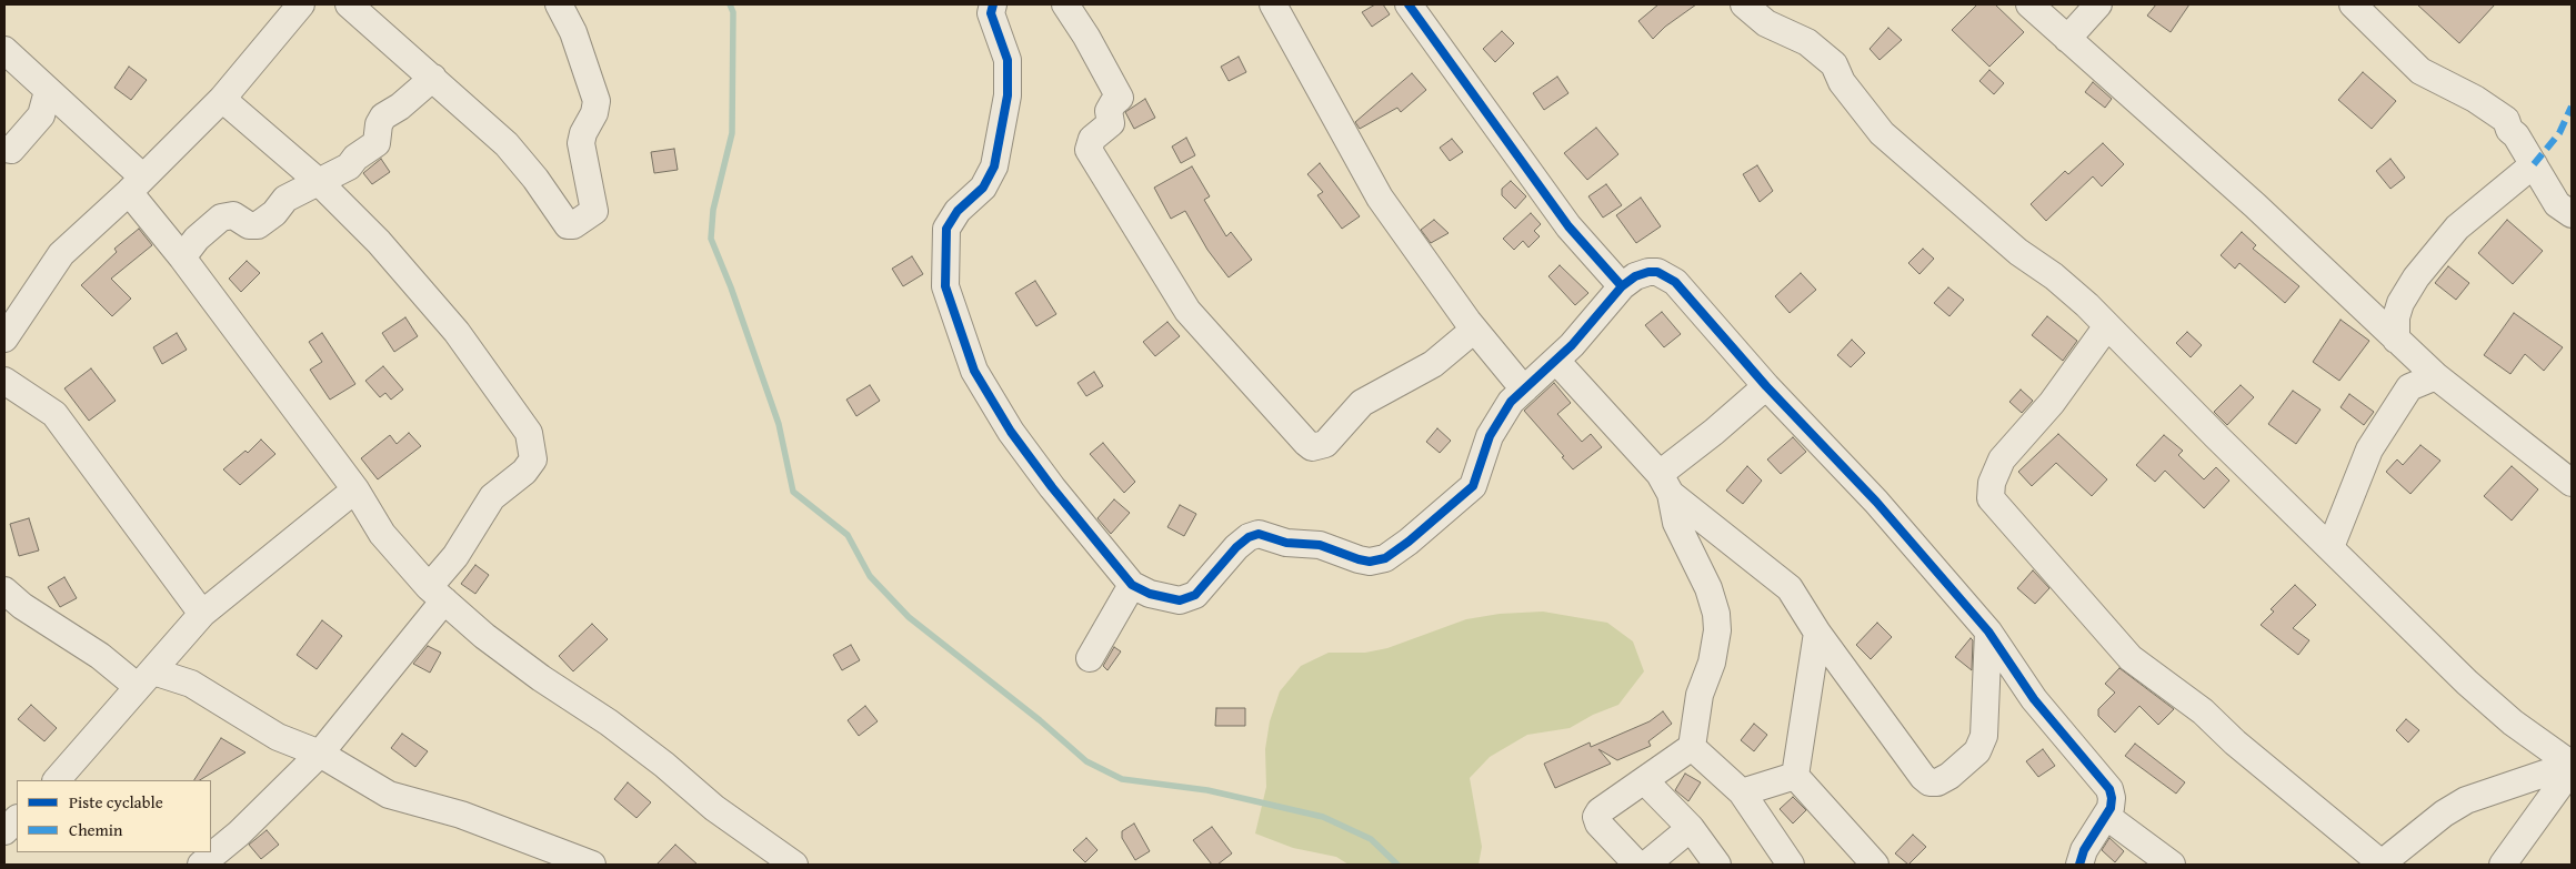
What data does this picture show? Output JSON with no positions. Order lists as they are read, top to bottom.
{
  "legend": ["Piste cyclable", "Chemin"]
}
